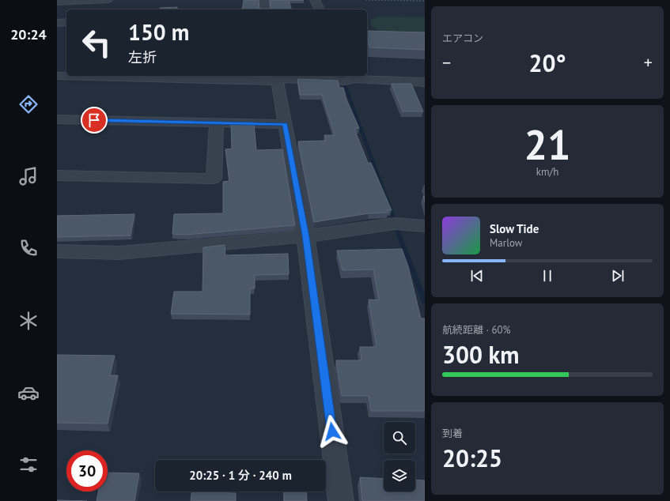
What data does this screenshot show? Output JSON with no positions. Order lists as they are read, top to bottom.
{
  "page": {
    "tabs": "20:24",
    "tile": [
      "エアコン",
      ["21", "km/h"],
      ["航続距離 · 60%", "300 km"],
      ["到着", "20:25"]
    ],
    "turn": ["150 m", "左折"],
    "heat": ["−", "20°", "+"],
    "song": ["Slow Tide", "Marlow"],
    "limit": "30",
    "trip": "20:25 · 1 分 · 240 m"
  }
}
